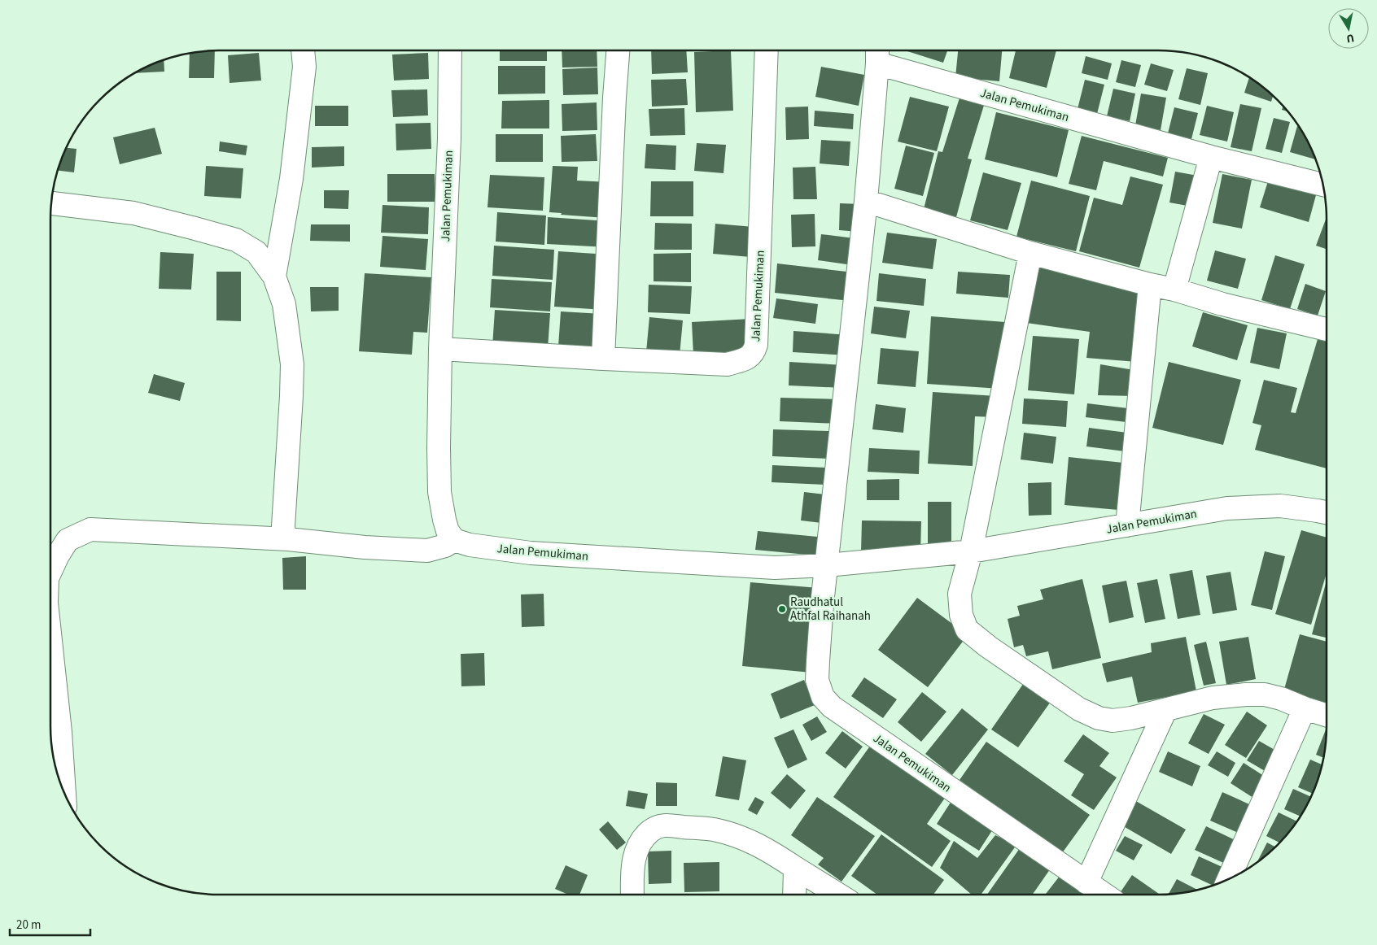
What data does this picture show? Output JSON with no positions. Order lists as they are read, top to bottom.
{
  "streets": {
    "street": ["Jalan Pemukiman"]
  },
  "places": ["Raudhatul Athfal Raihanah"],
  "scale_bar": "20 m",
  "north": "bottom"
}
